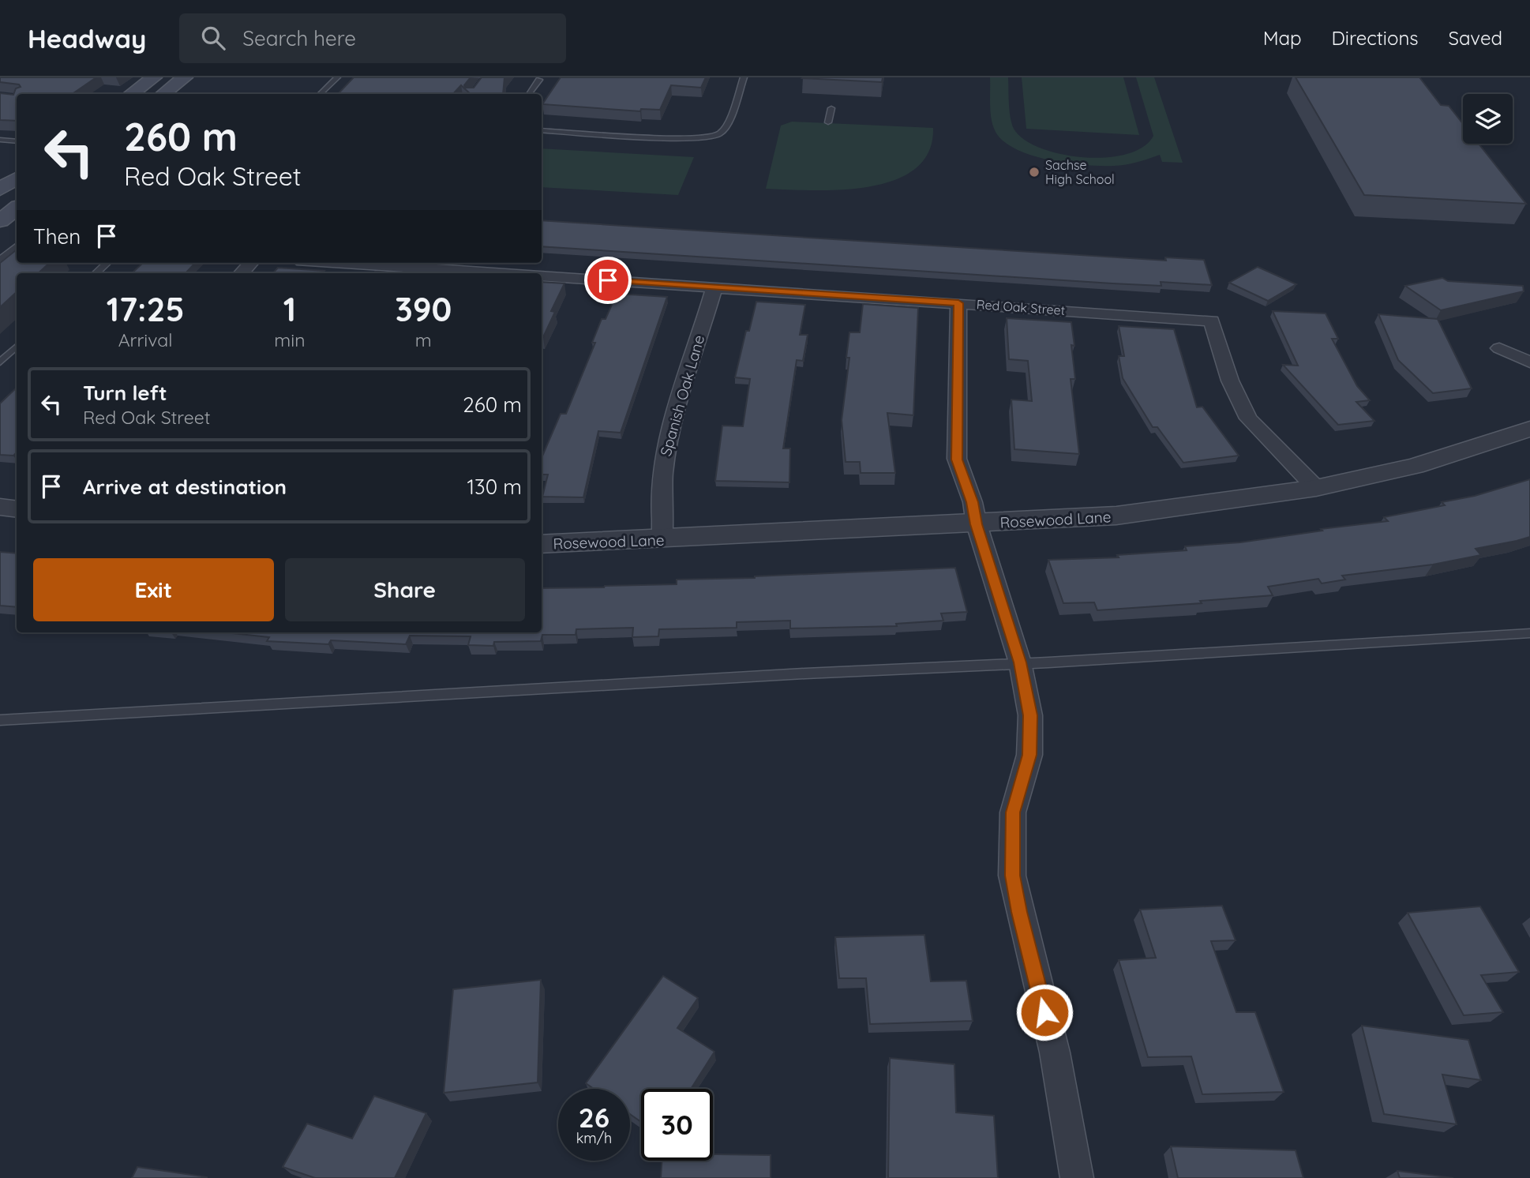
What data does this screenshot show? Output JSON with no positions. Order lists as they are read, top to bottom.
{
  "streets": {
    "street": ["Red Oak Street", "Spanish Oak Lane", "Rosewood Lane"]
  },
  "crossings": [
    ["Red Oak Street", "Spanish Oak Lane"],
    ["Red Oak Street", "Rosewood Lane"],
    ["Spanish Oak Lane", "Rosewood Lane"]
  ],
  "places": ["Sachse High School"],
  "page": {
    "header": "Headway",
    "search": "Search here",
    "nav": ["Map", "Directions", "Saved"],
    "turn": ["260 m", "Red Oak Street"],
    "then": "Then",
    "eta": [
      "17:25",
      "Arrival",
      "1",
      "min",
      "390",
      "m"
    ],
    "list": [
      {
        "name": "Turn left",
        "note": "Red Oak Street",
        "value": "260 m"
      },
      {
        "name": "Arrive at destination",
        "value": "130 m"
      }
    ],
    "buttons": ["Exit", "Share"],
    "speed": "26 km/h",
    "limit": "30"
  }
}
